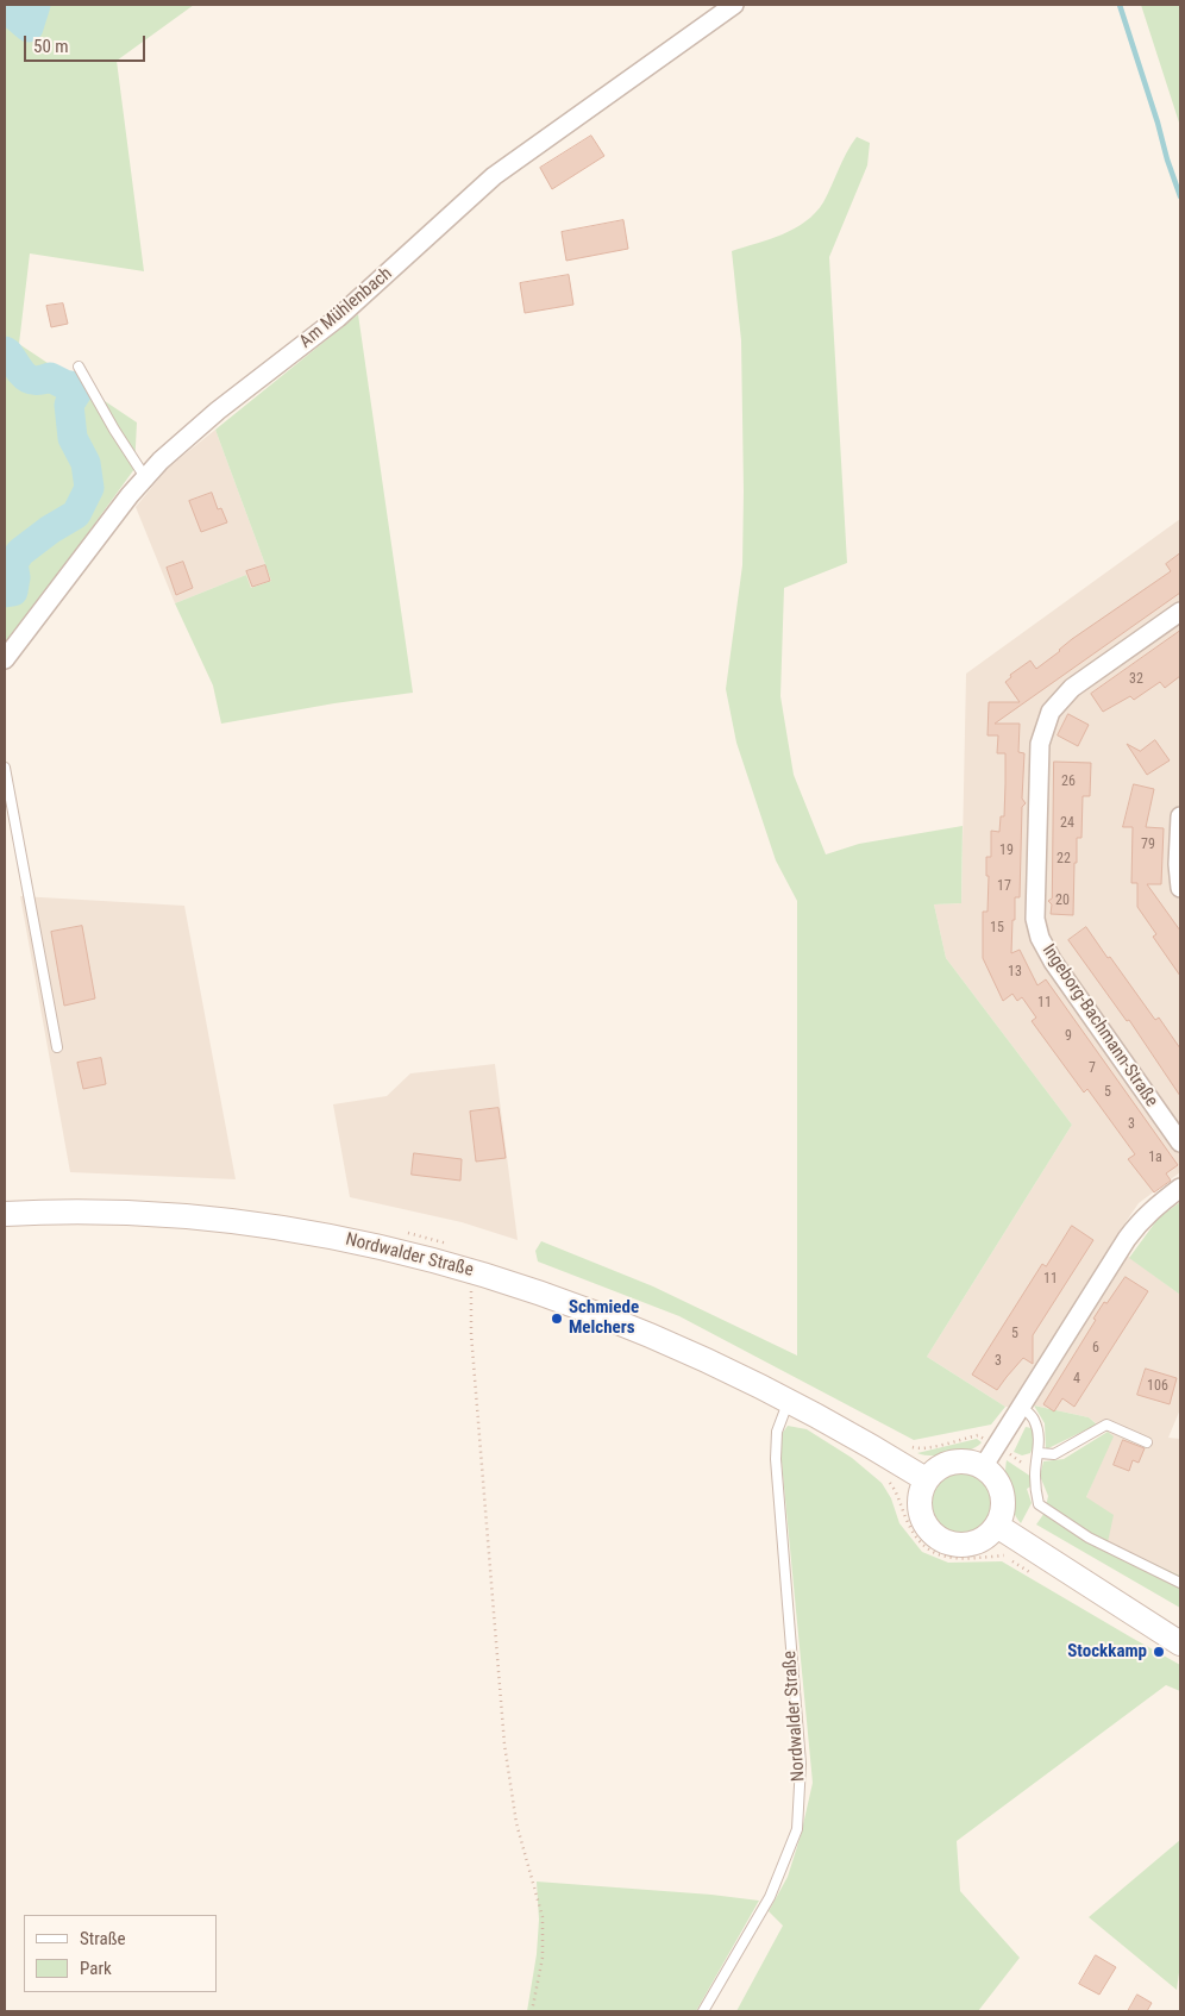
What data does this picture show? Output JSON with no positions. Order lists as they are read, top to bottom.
{
  "streets": {
    "main road": ["Nordwalder Straße"],
    "street": ["Am Mühlenbach", "Ingeborg-Bachmann-Straße"]
  },
  "places": ["Schmiede Melchers", "Stockkamp"],
  "house_numbers": [
    "32",
    "26",
    "24",
    "79",
    "19",
    "22",
    "17",
    "20",
    "15",
    "13",
    "11",
    "9",
    "7",
    "5",
    "3",
    "1a",
    "11",
    "5",
    "6",
    "3",
    "4",
    "106"
  ],
  "legend": ["Straße", "Park"],
  "scale_bar": "50 m"
}
